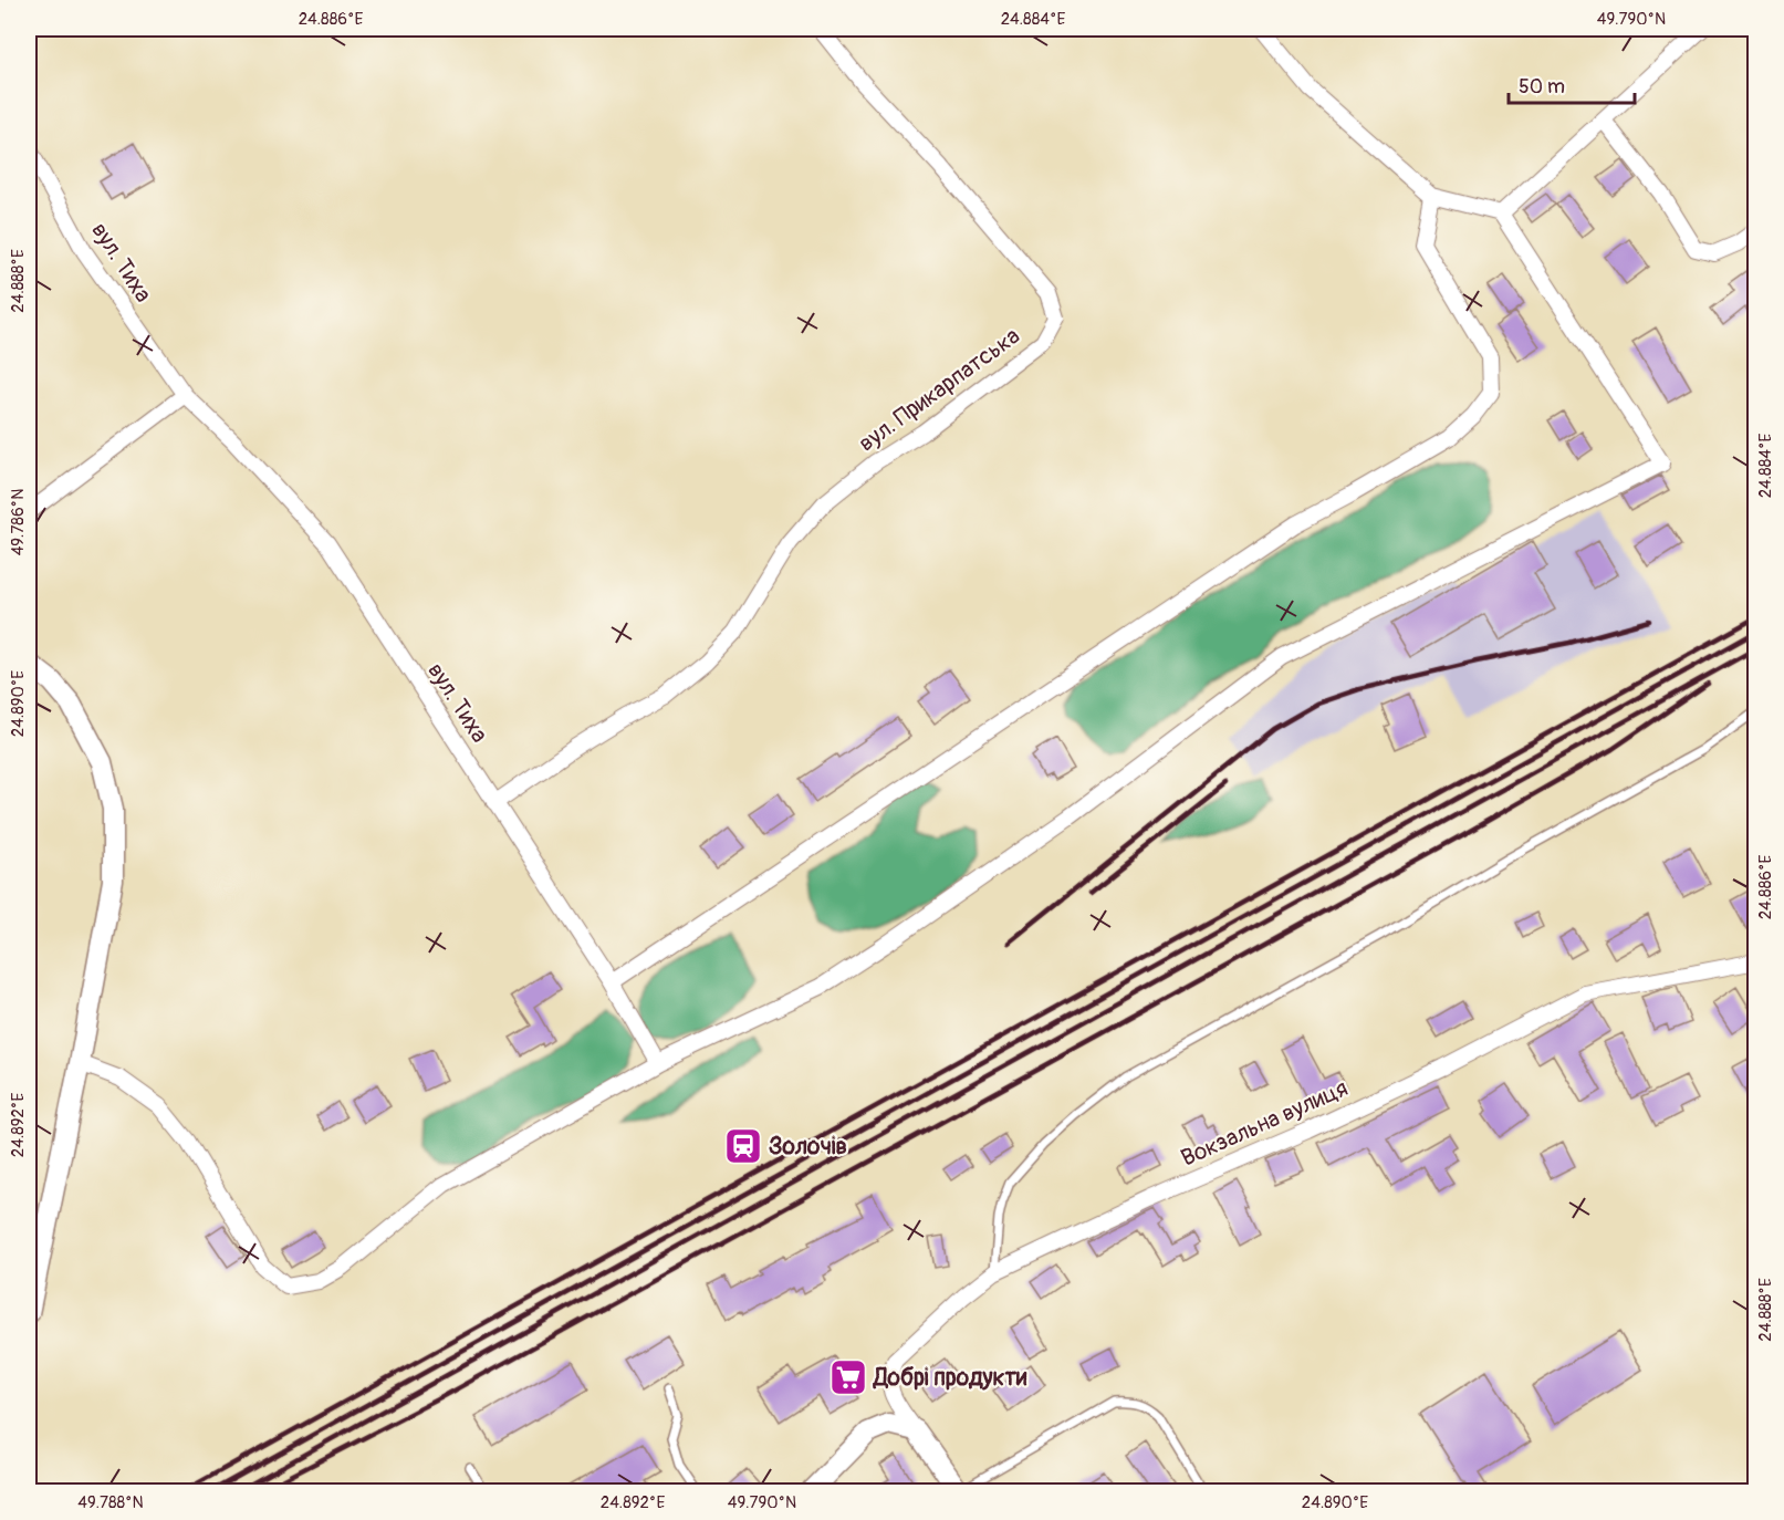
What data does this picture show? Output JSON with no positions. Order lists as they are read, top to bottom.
{
  "streets": {
    "street": ["вул. Тиха", "вул. Прикарпатська", "Вокзальна вулиця"]
  },
  "crossings": [
    ["вул. Тиха", "вул. Прикарпатська"]
  ],
  "places": {
    "station": ["Золочів"],
    "supermarket": ["Добрі продукти"]
  },
  "scale_bar": "50 m",
  "coordinates": [
    "24.886°E",
    "24.884°E",
    "49.790°N",
    "24.888°E",
    "49.786°N",
    "24.890°E",
    "24.892°E",
    "49.788°N"
  ]
}
